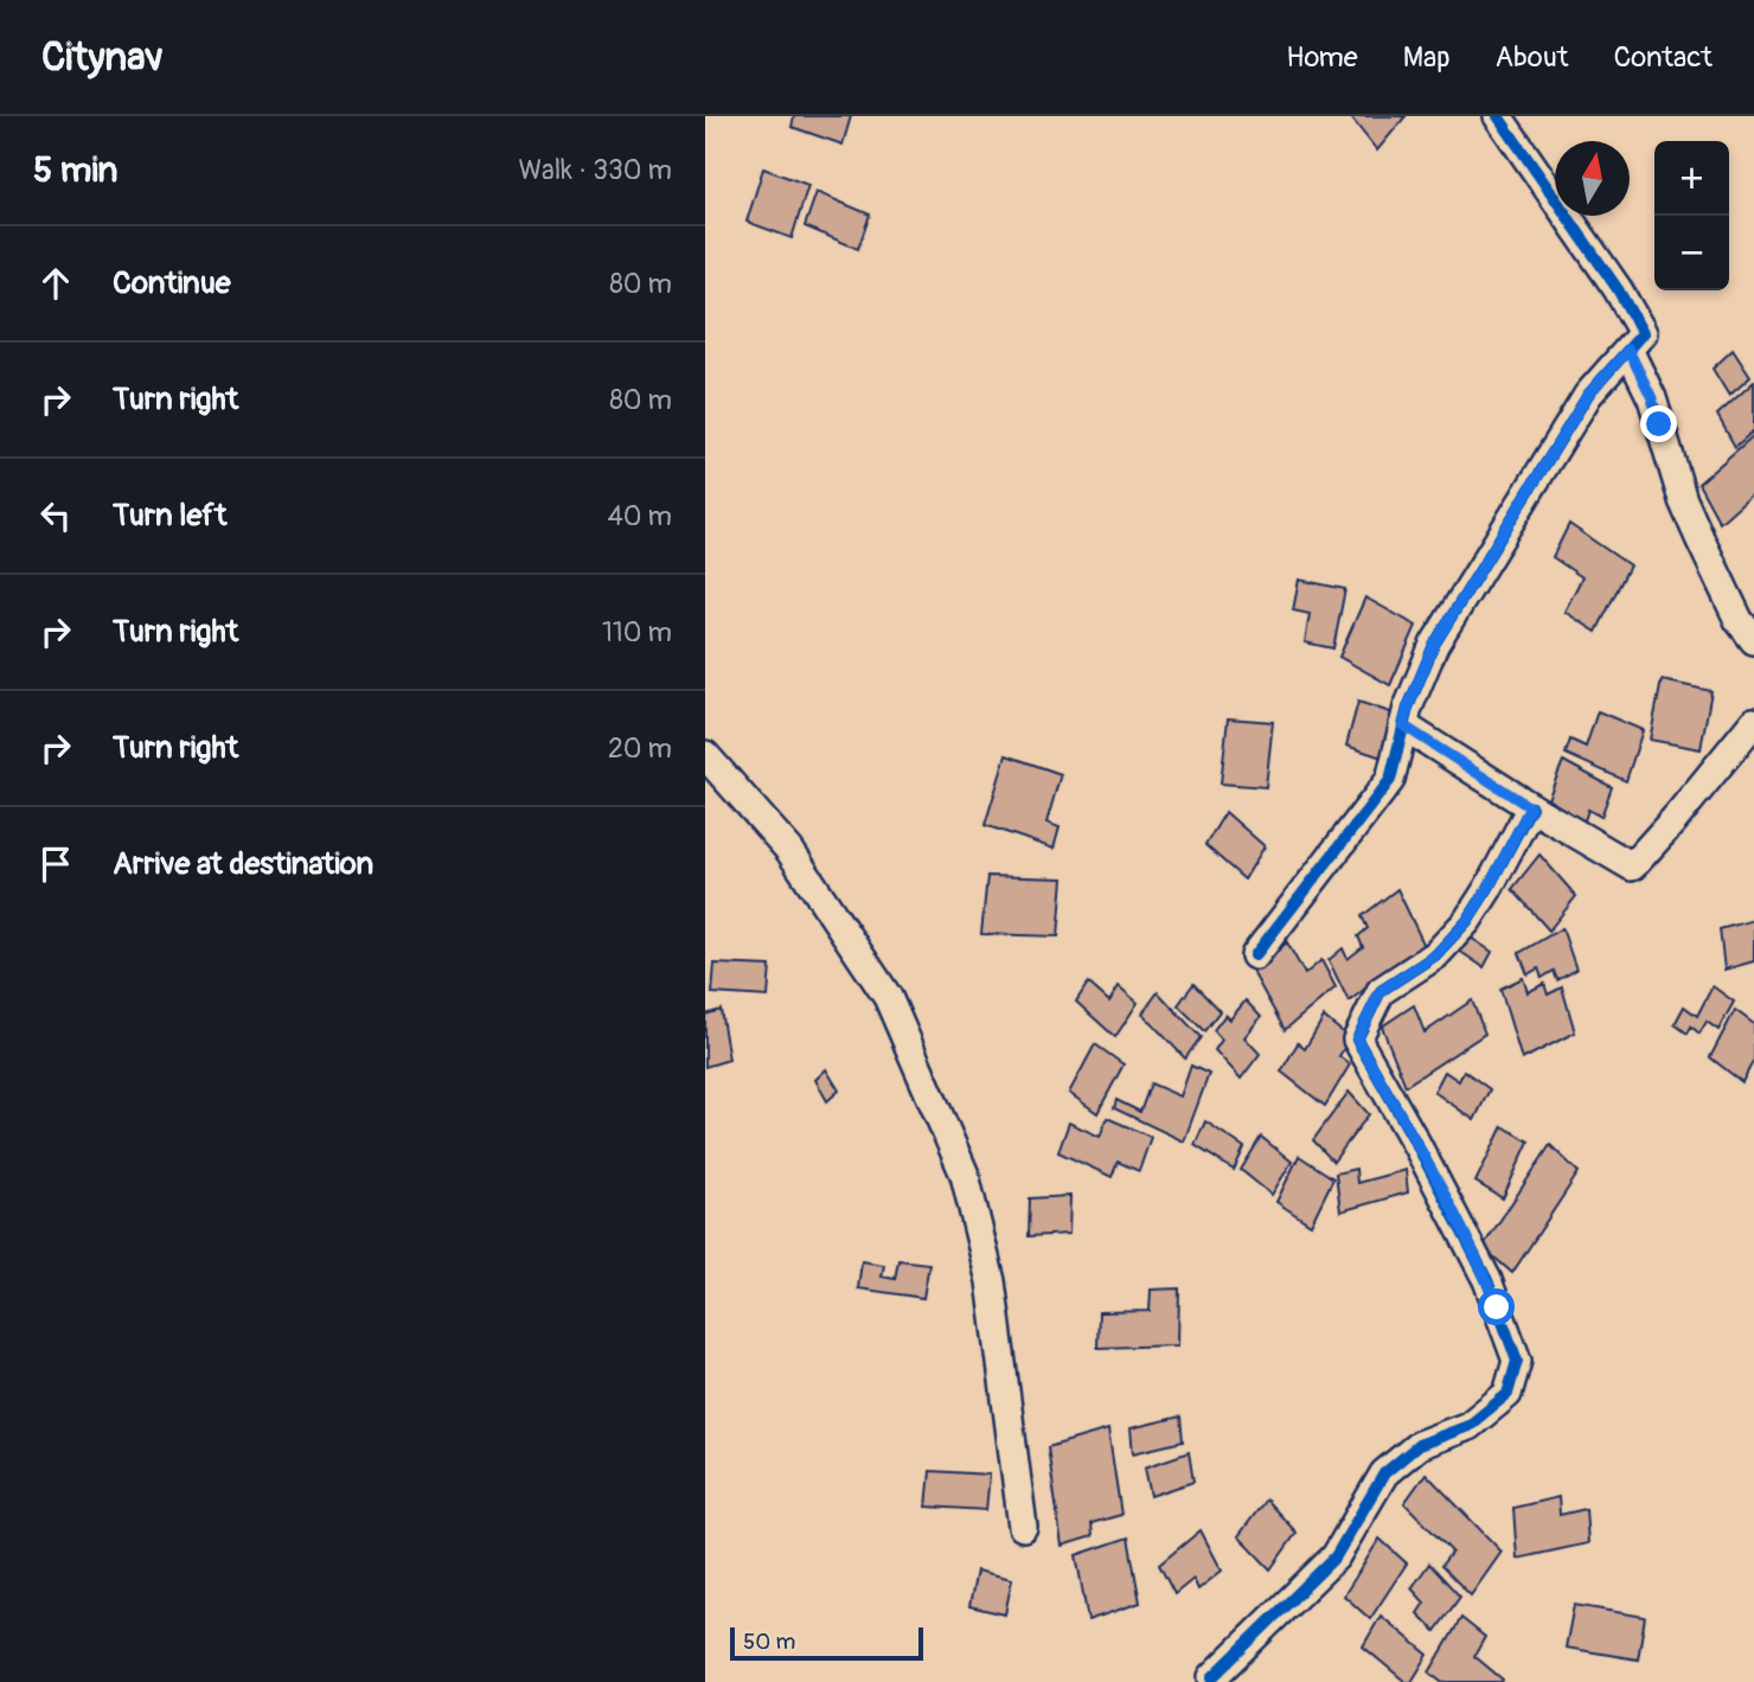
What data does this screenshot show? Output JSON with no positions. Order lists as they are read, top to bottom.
{
  "scale_bar": "50 m",
  "north": "top",
  "page": {
    "header": "Citynav",
    "nav": [
      "Home",
      "Map",
      "About",
      "Contact"
    ],
    "heading": ["5 min", "Walk · 330 m"],
    "map_buttons": ["+", "−"],
    "list": [
      ["Continue", "80 m"],
      ["Turn right", "80 m"],
      ["Turn left", "40 m"],
      ["Turn right", "110 m"],
      ["Turn right", "20 m"],
      "Arrive at destination"
    ],
    "scale": "50 m"
  }
}
